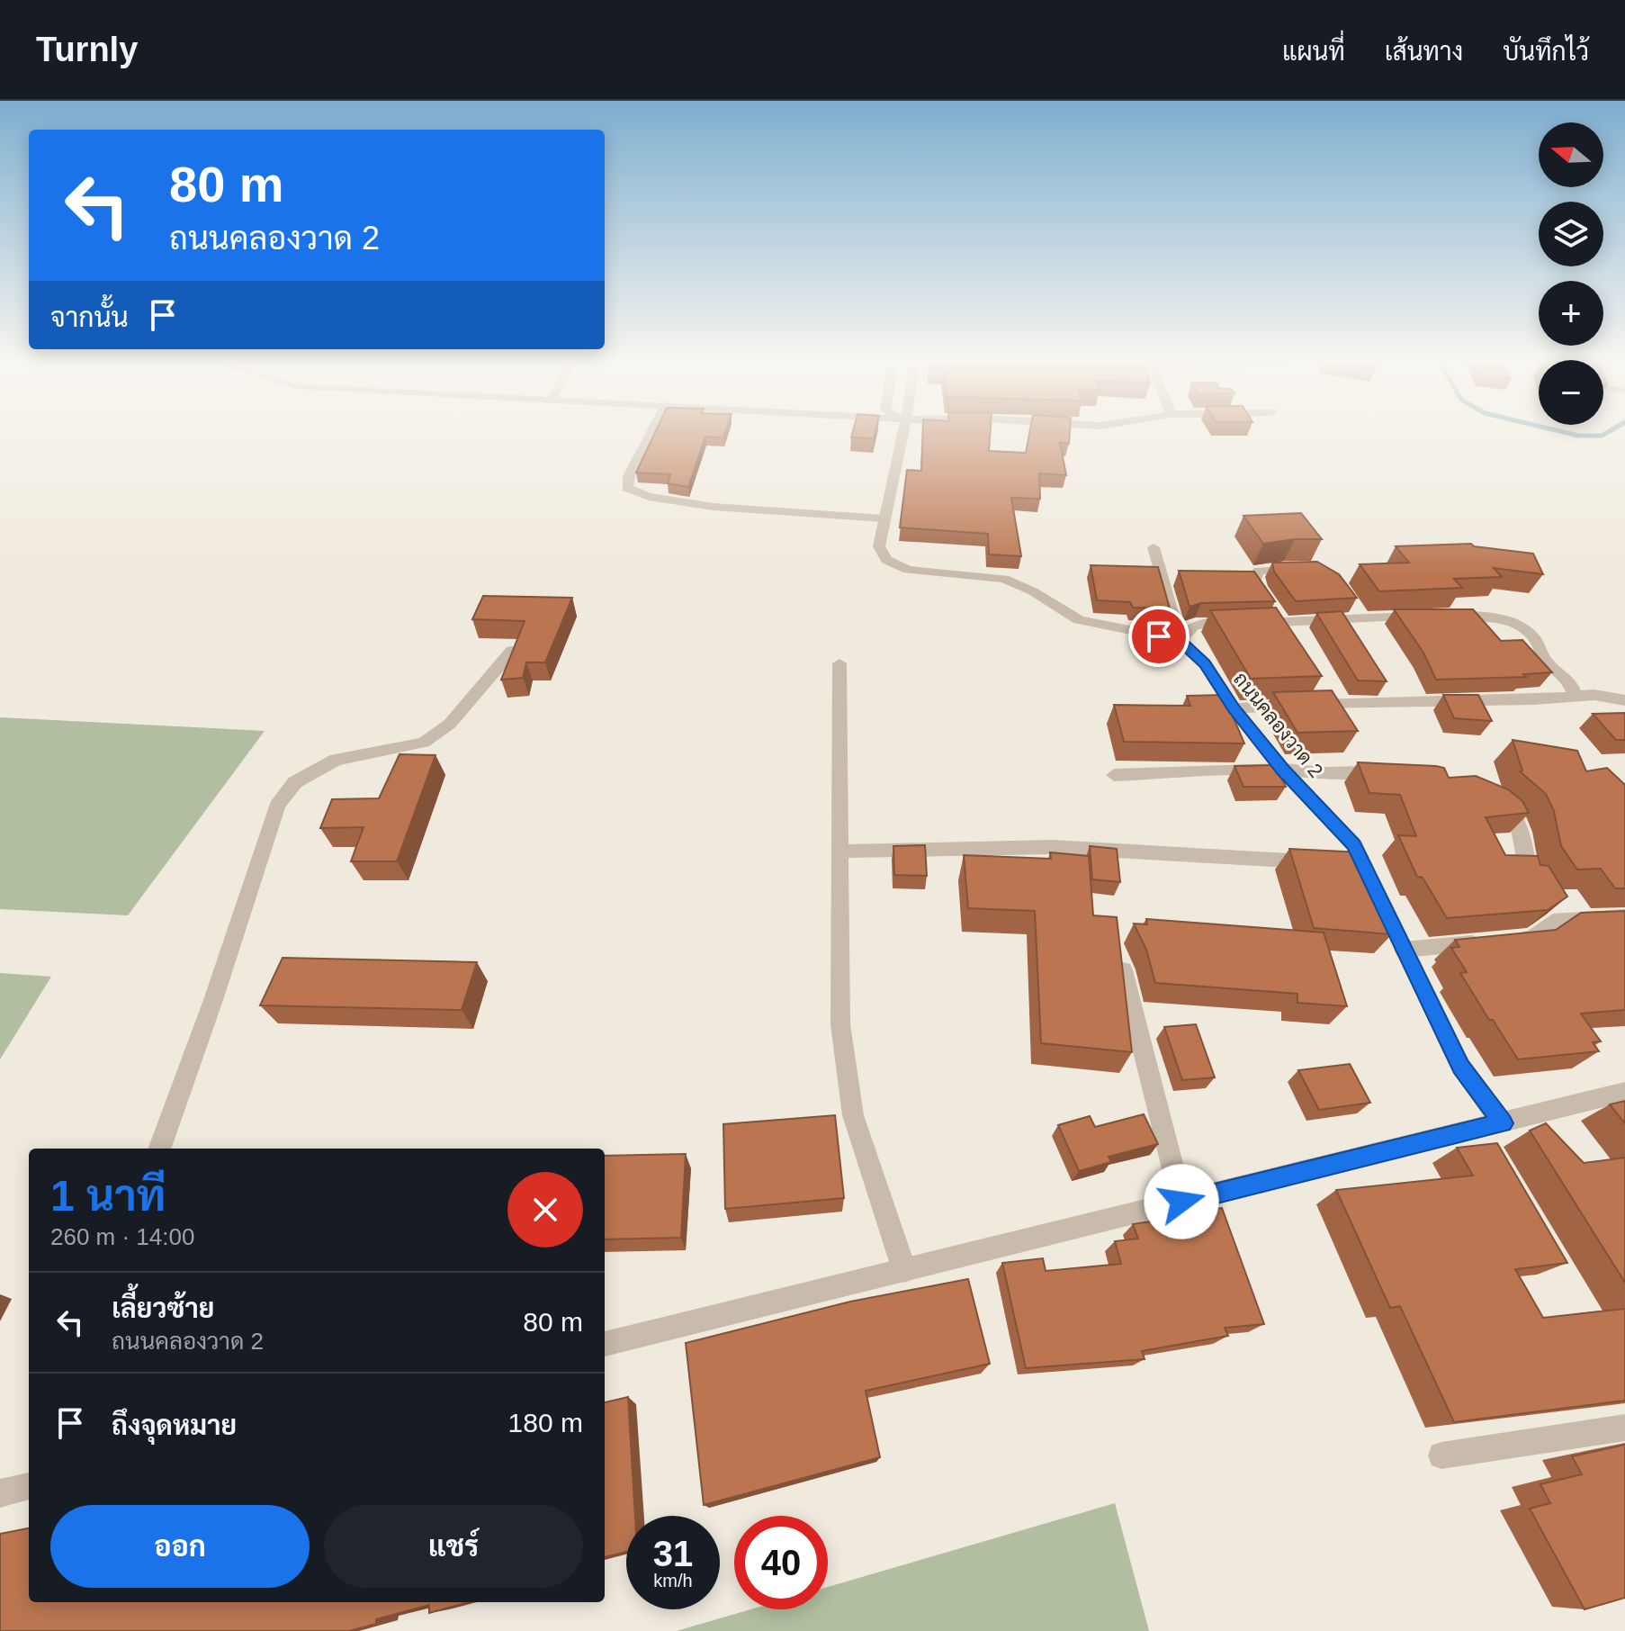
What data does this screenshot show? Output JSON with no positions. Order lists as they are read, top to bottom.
{
  "streets": {
    "street": ["ถนนคลองวาด 2"]
  },
  "north": "left",
  "page": {
    "header": "Turnly",
    "nav": ["แผนที่", "เส้นทาง", "บันทึกไว้"],
    "map_buttons": ["+", "−"],
    "turn": ["80 m", "ถนนคลองวาด 2"],
    "then": "จากนั้น",
    "heading": ["1 นาที", "260 m · 14:00"],
    "list": [
      {
        "name": "เลี้ยวซ้าย",
        "note": "ถนนคลองวาด 2",
        "value": "80 m"
      },
      {
        "name": "ถึงจุดหมาย",
        "value": "180 m"
      }
    ],
    "buttons": ["ออก", "แชร์"],
    "speed": "31 km/h",
    "limit": "40"
  }
}
